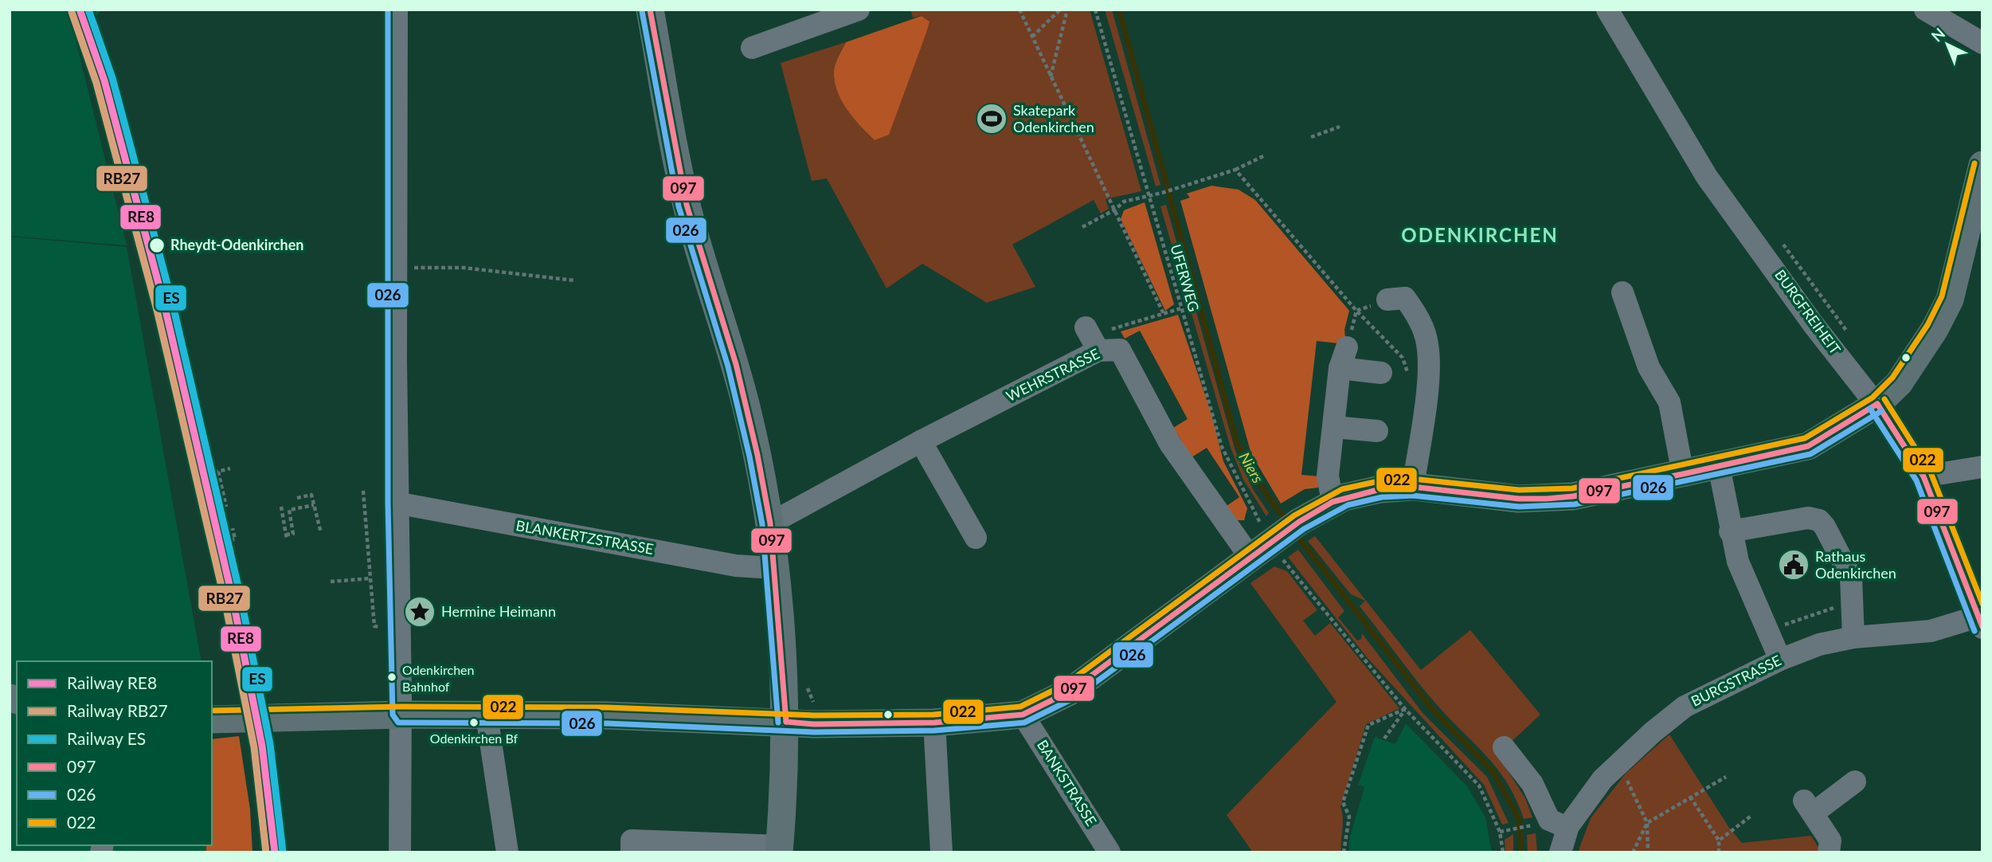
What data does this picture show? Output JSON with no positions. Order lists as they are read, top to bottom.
{
  "streets": {
    "street": [
      "BURGFREIHEIT",
      "WEHRSTRASSE",
      "BLANKERTZSTRASSE",
      "BURGSTRASSE",
      "BANKSTRASSE"
    ],
    "path": ["UFERWEG"]
  },
  "crossings": [
    ["UFERWEG", "WEHRSTRASSE"],
    ["BURGFREIHEIT", "BURGSTRASSE"]
  ],
  "districts": ["ODENKIRCHEN"],
  "water": ["Niers"],
  "places": {
    "sports": ["Skatepark Odenkirchen"],
    "other": ["Rheydt-Odenkirchen", "Odenkirchen Bahnhof", "Odenkirchen Bf"],
    "public building": ["Rathaus Odenkirchen"],
    "place": ["Hermine Heimann"]
  },
  "lines": [
    "rail line RE8",
    "rail line ES",
    "transit line 097",
    "transit line 026",
    "rail line RB27",
    "transit line 022"
  ],
  "legend": [
    "Railway RE8",
    "Railway RB27",
    "Railway ES",
    "097",
    "026",
    "022"
  ],
  "north": "top left"
}
